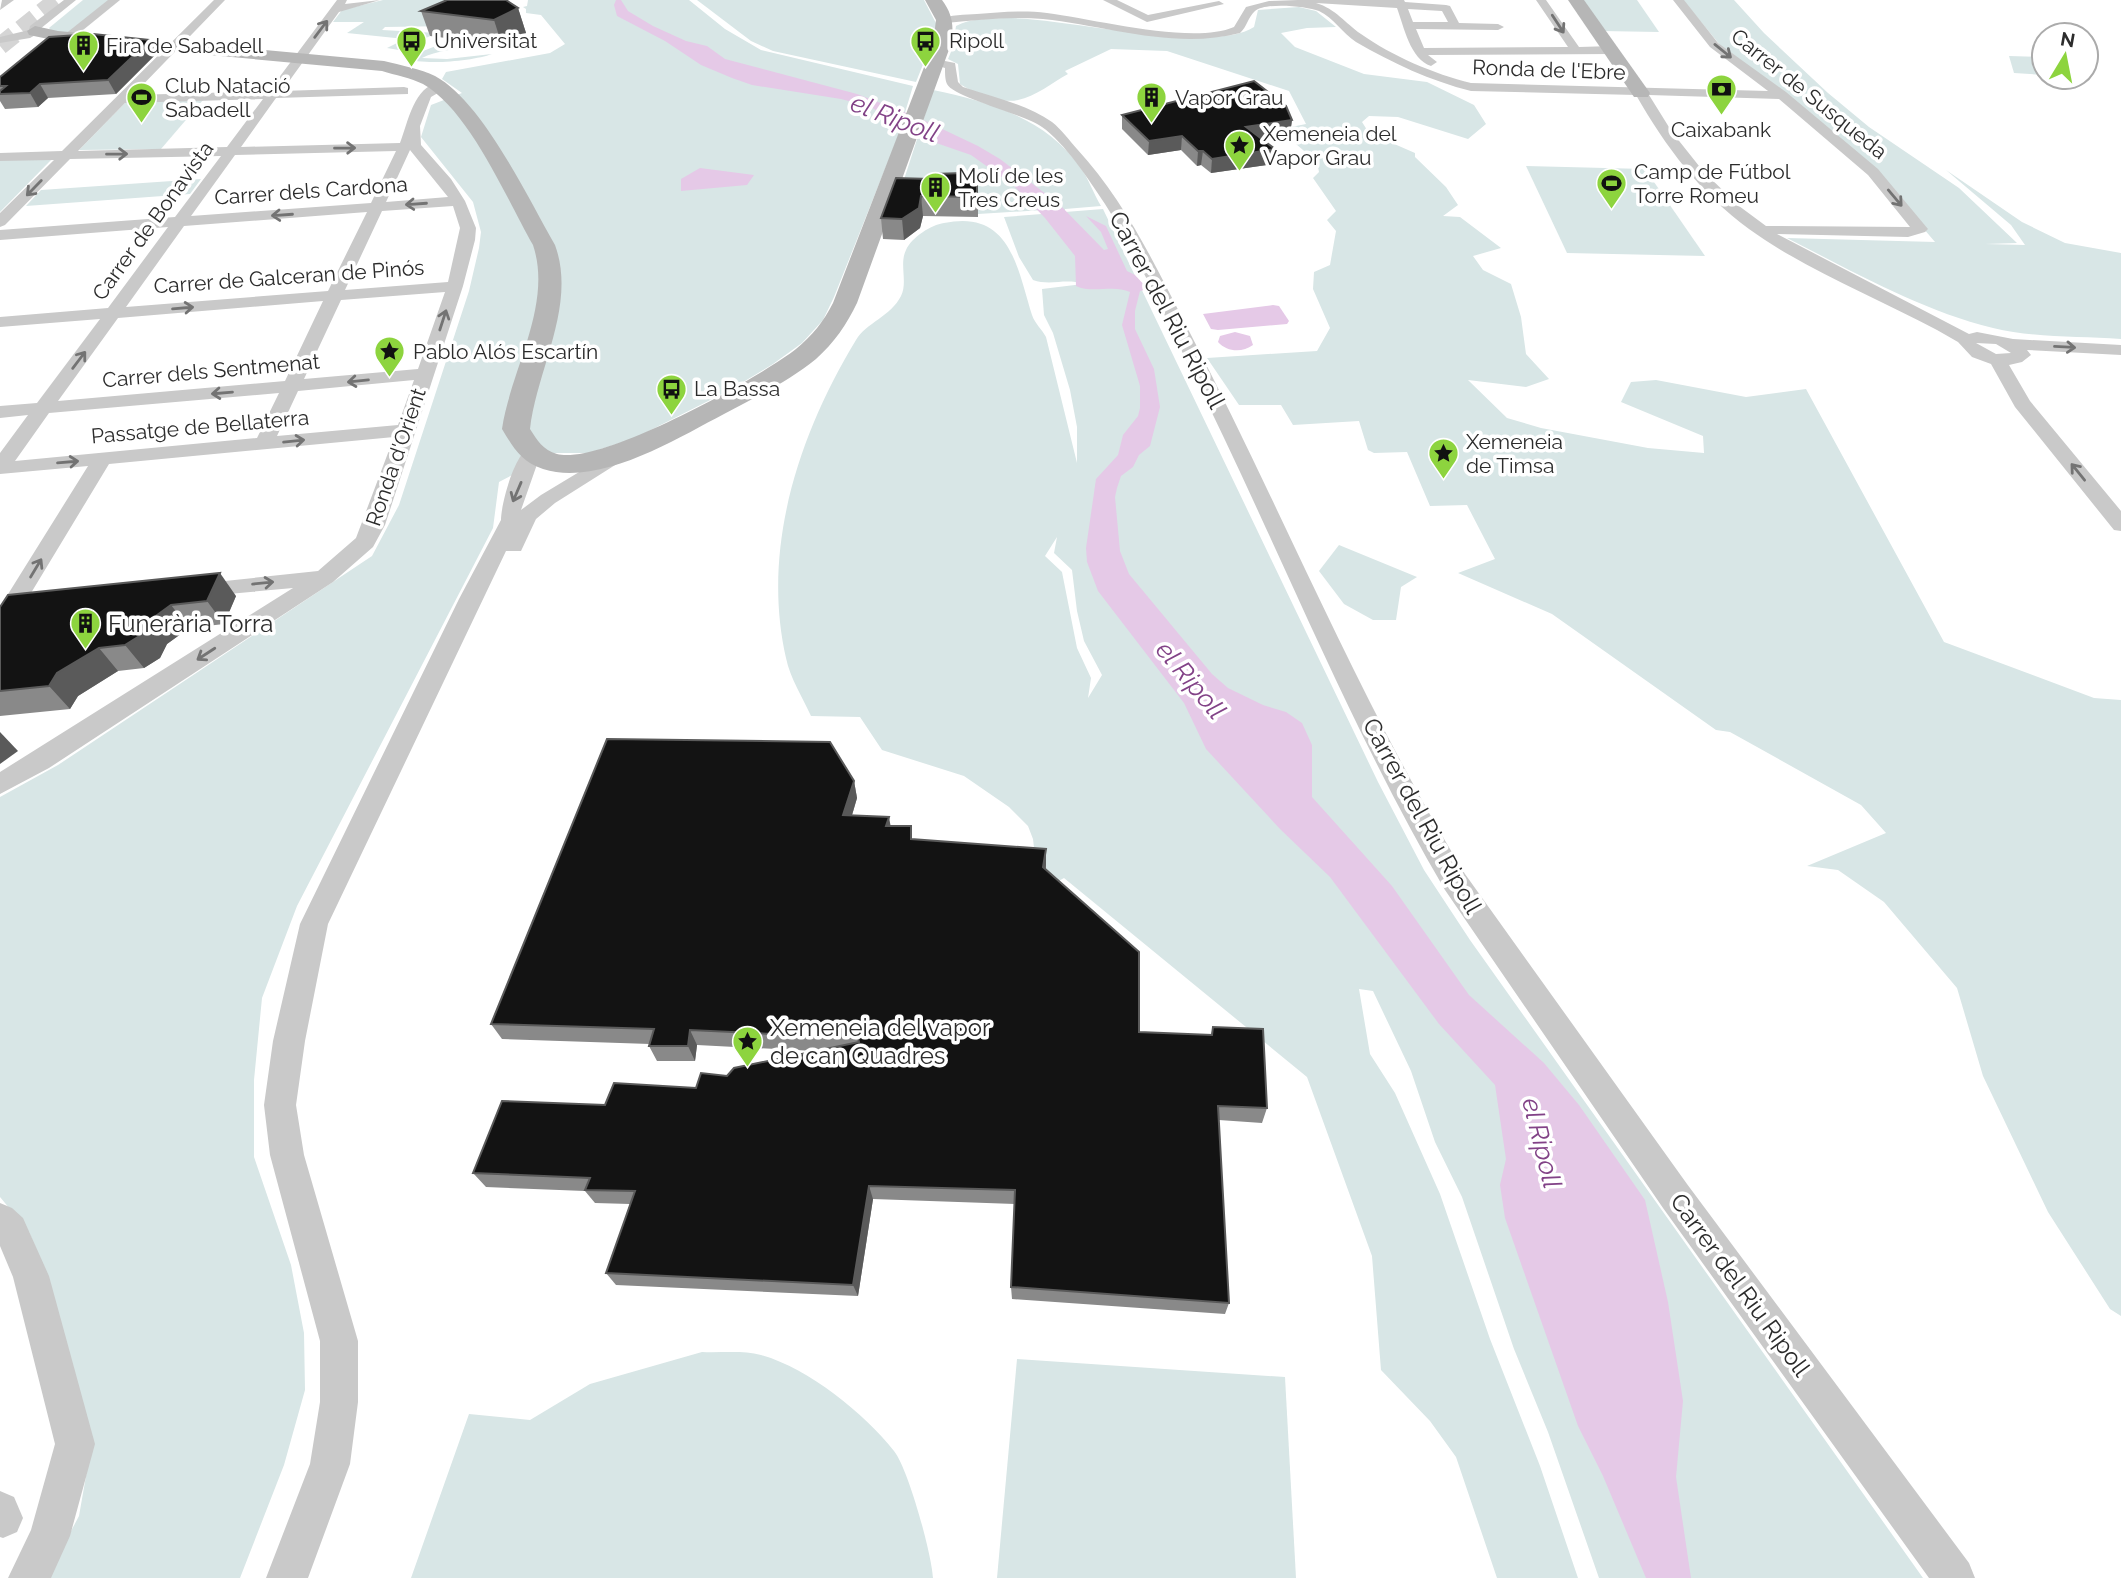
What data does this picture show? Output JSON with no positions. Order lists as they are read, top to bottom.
{
  "streets": {
    "street": [
      "Ronda de l'Ebre",
      "Carrer de Susqueda",
      "Carrer dels Cardona",
      "Carrer de Bonavista",
      "Carrer de Galceran de Pinós",
      "Carrer del Riu Ripoll",
      "Carrer dels Sentmenat",
      "Passatge de Bellaterra",
      "Ronda d'Orient"
    ]
  },
  "crossings": [
    ["Ronda de l'Ebre", "Carrer de Susqueda"],
    ["Carrer dels Cardona", "Carrer de Bonavista"],
    ["Carrer dels Cardona", "Ronda d'Orient"],
    ["Carrer de Bonavista", "Carrer de Galceran de Pinós"],
    ["Carrer de Bonavista", "Carrer dels Sentmenat"],
    ["Carrer de Bonavista", "Passatge de Bellaterra"],
    ["Carrer de Galceran de Pinós", "Ronda d'Orient"],
    ["Carrer dels Sentmenat", "Ronda d'Orient"],
    ["Passatge de Bellaterra", "Ronda d'Orient"]
  ],
  "water": ["el Ripoll"],
  "places": {
    "bus stop": ["Universitat", "Ripoll", "La Bassa"],
    "building": [
      "Fira de Sabadell",
      "Vapor Grau",
      "Molí de les Tres Creus",
      "Funerària Torra"
    ],
    "bank": ["Caixabank"],
    "sports": ["Club Natació Sabadell", "Camp de Fútbol Torre Romeu"],
    "place": [
      "Xemeneia del Vapor Grau",
      "Pablo Alós Escartín",
      "Xemeneia de Timsa",
      "Xemeneia del vapor de can Quadres"
    ]
  },
  "north": "top"
}
